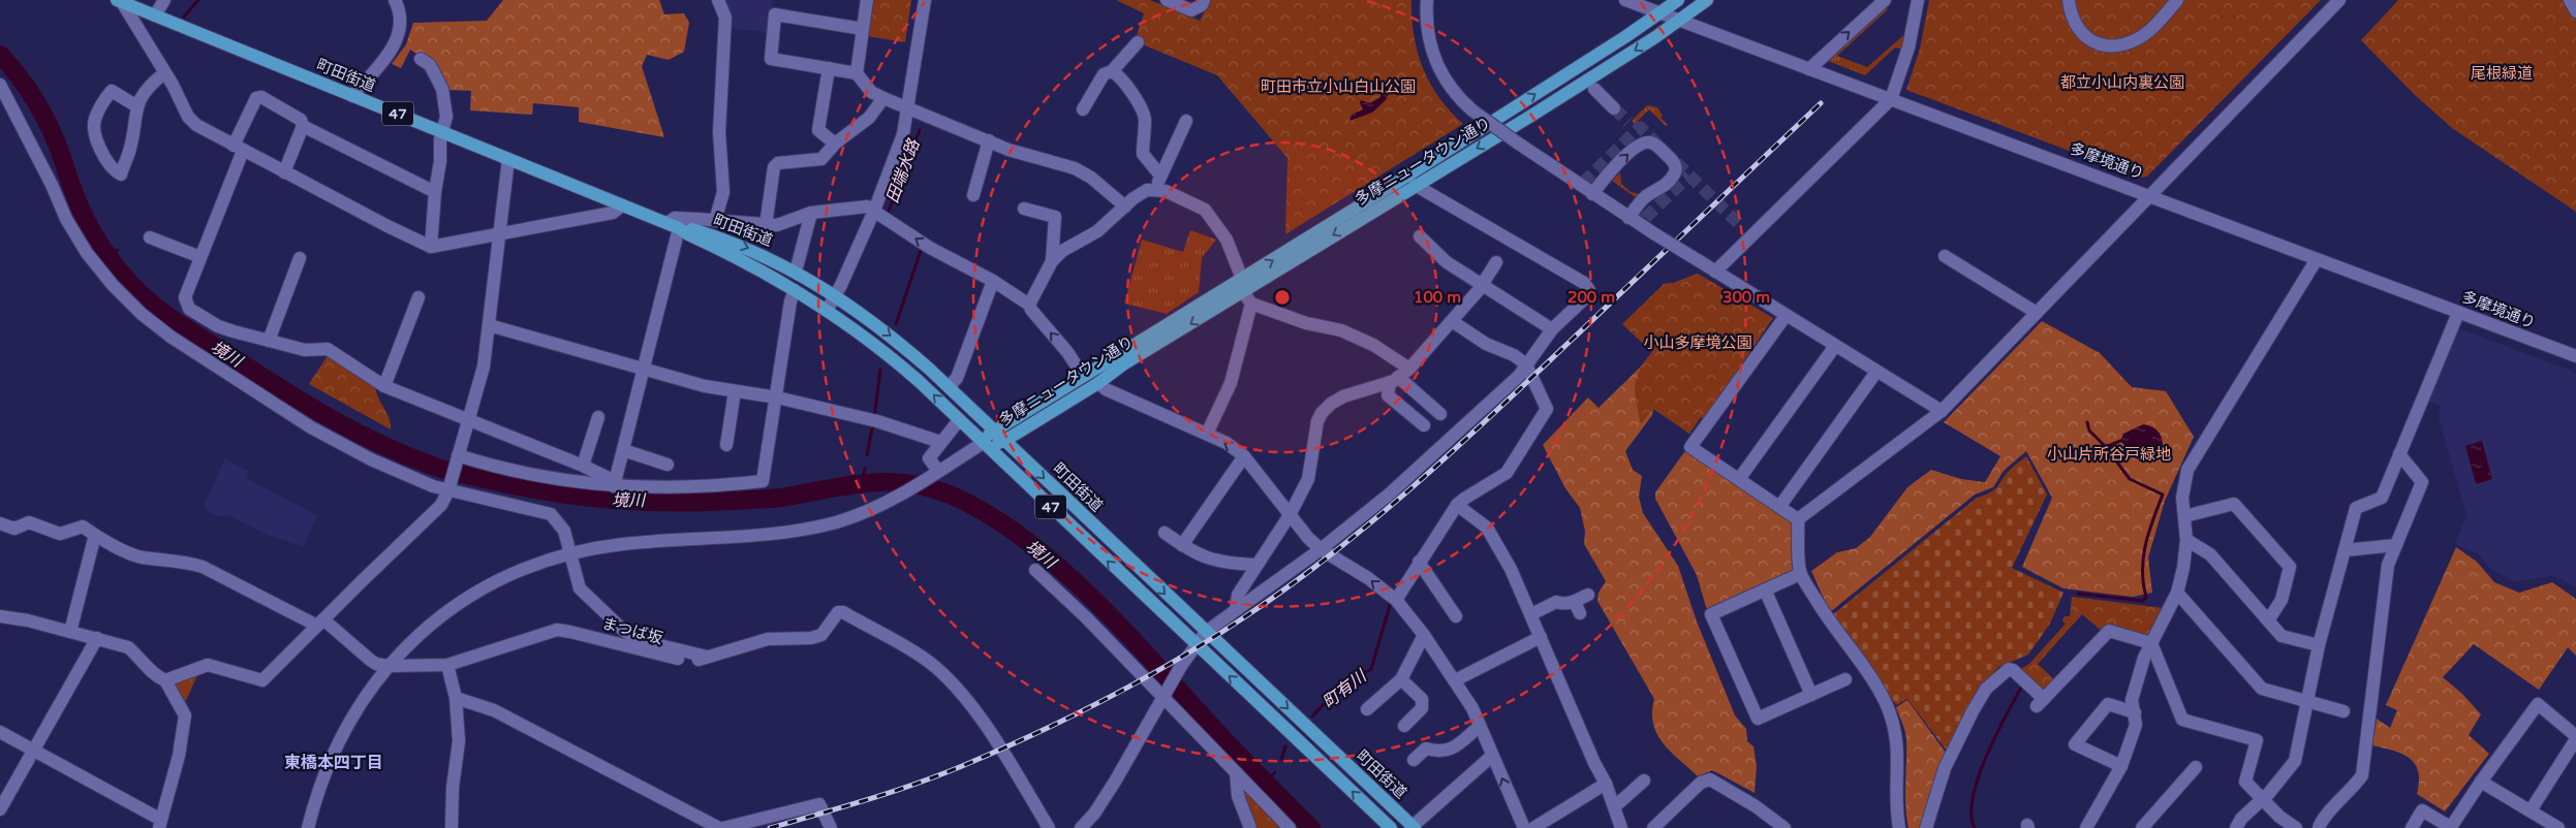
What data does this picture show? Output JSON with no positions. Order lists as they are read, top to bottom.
{
  "streets": {
    "main road": ["町田街道", "47", "多摩ニュータウン通り"],
    "street": ["多摩境通り", "まつば坂"]
  },
  "crossings": [
    ["町田街道", "多摩ニュータウン通り"],
    ["多摩ニュータウン通り", "多摩境通り"]
  ],
  "districts": ["東橋本四丁目"],
  "water": ["田端水路", "境川", "町有川"],
  "parks": [
    "尾根緑道",
    "都立小山内裏公園",
    "町田市立小山白山公園",
    "小山多摩境公園",
    "小山片所谷戸緑地"
  ],
  "rings": ["100 m", "200 m", "300 m"]
}
